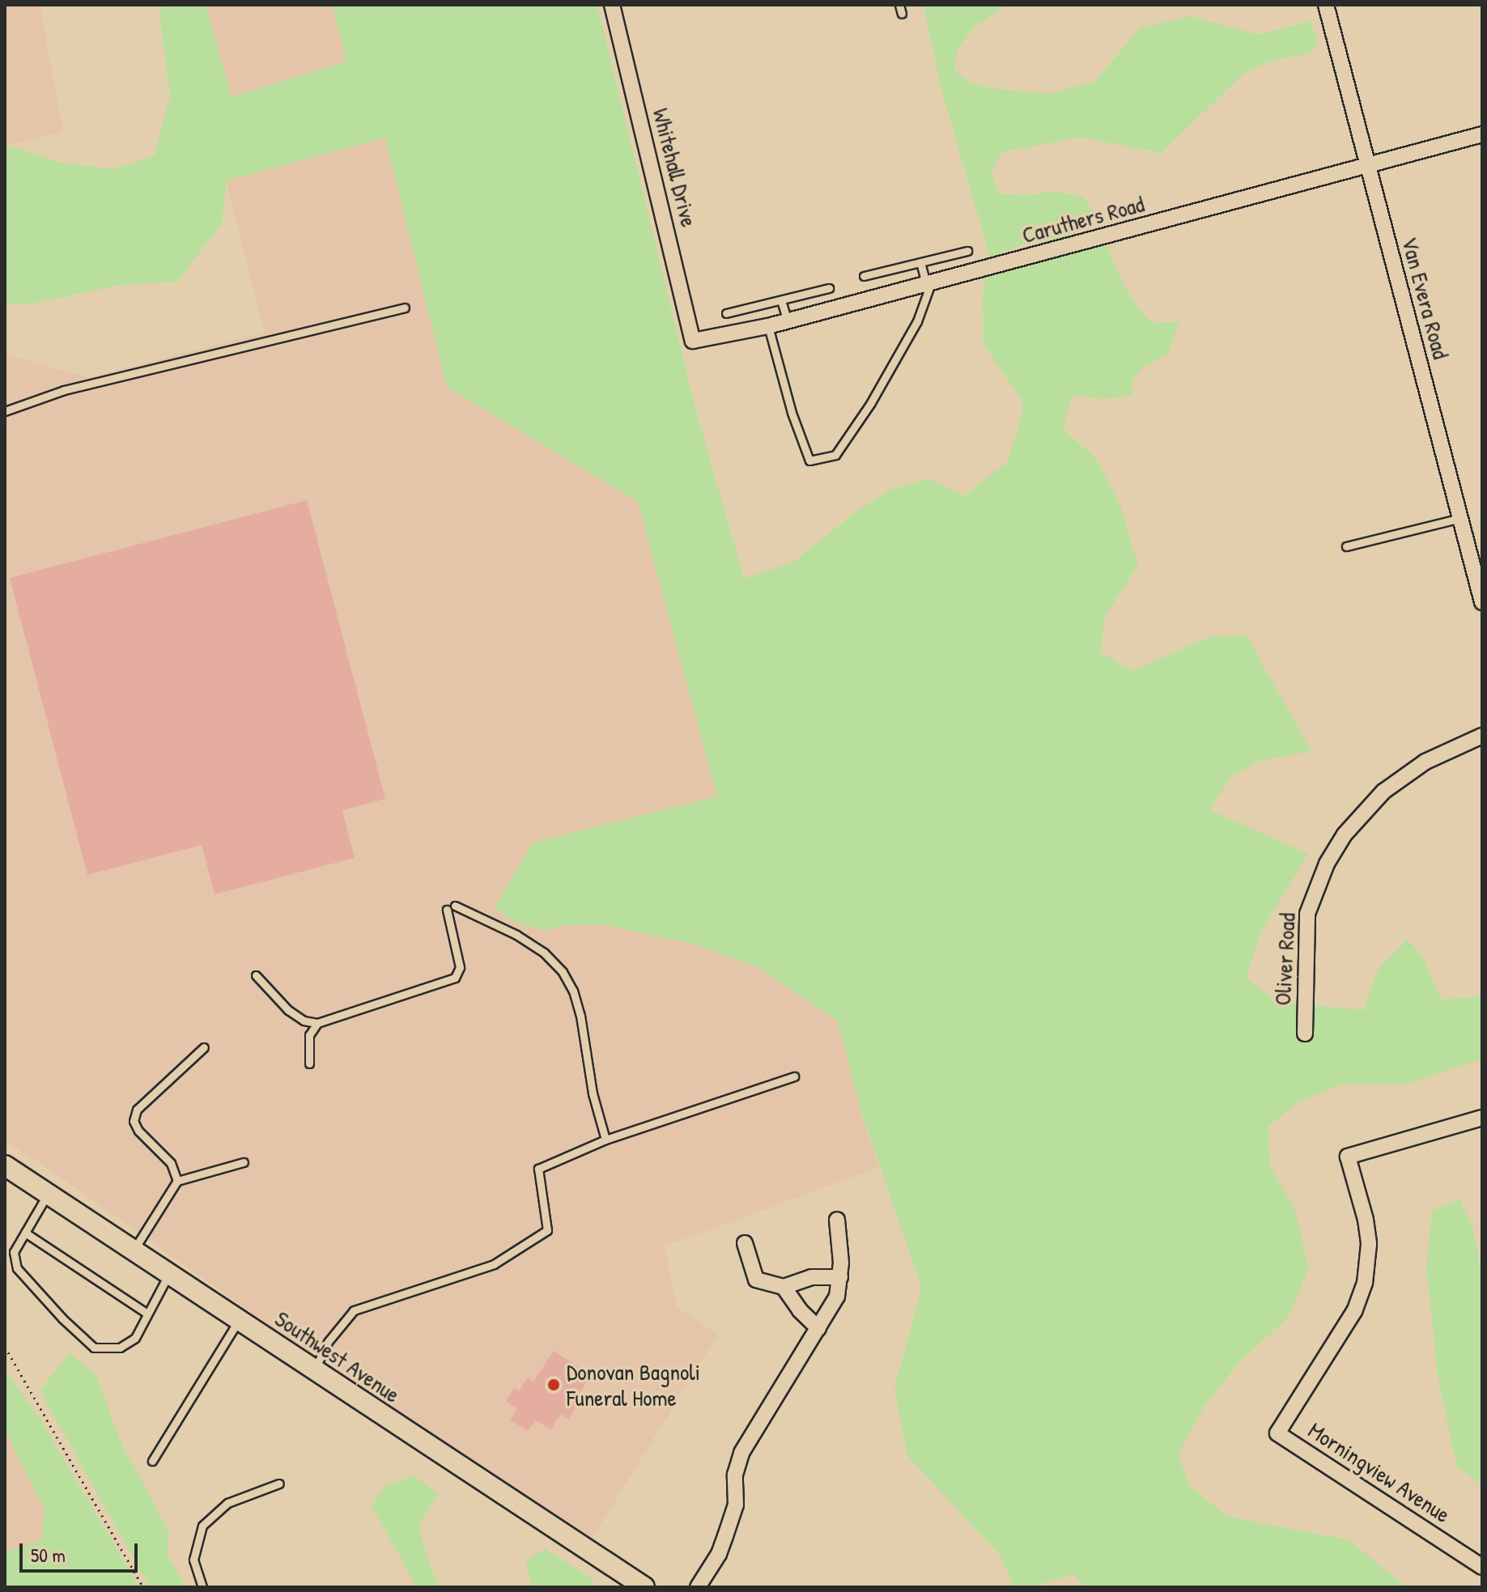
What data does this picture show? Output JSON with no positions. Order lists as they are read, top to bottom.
{
  "streets": {
    "street": [
      "Whitehall Drive",
      "Caruthers Road",
      "Van Evera Road",
      "Oliver Road",
      "Southwest Avenue",
      "Morningview Avenue"
    ]
  },
  "crossings": [
    ["Whitehall Drive", "Caruthers Road"],
    ["Caruthers Road", "Van Evera Road"]
  ],
  "places": ["Donovan Bagnoli Funeral Home"],
  "scale_bar": "50 m"
}
